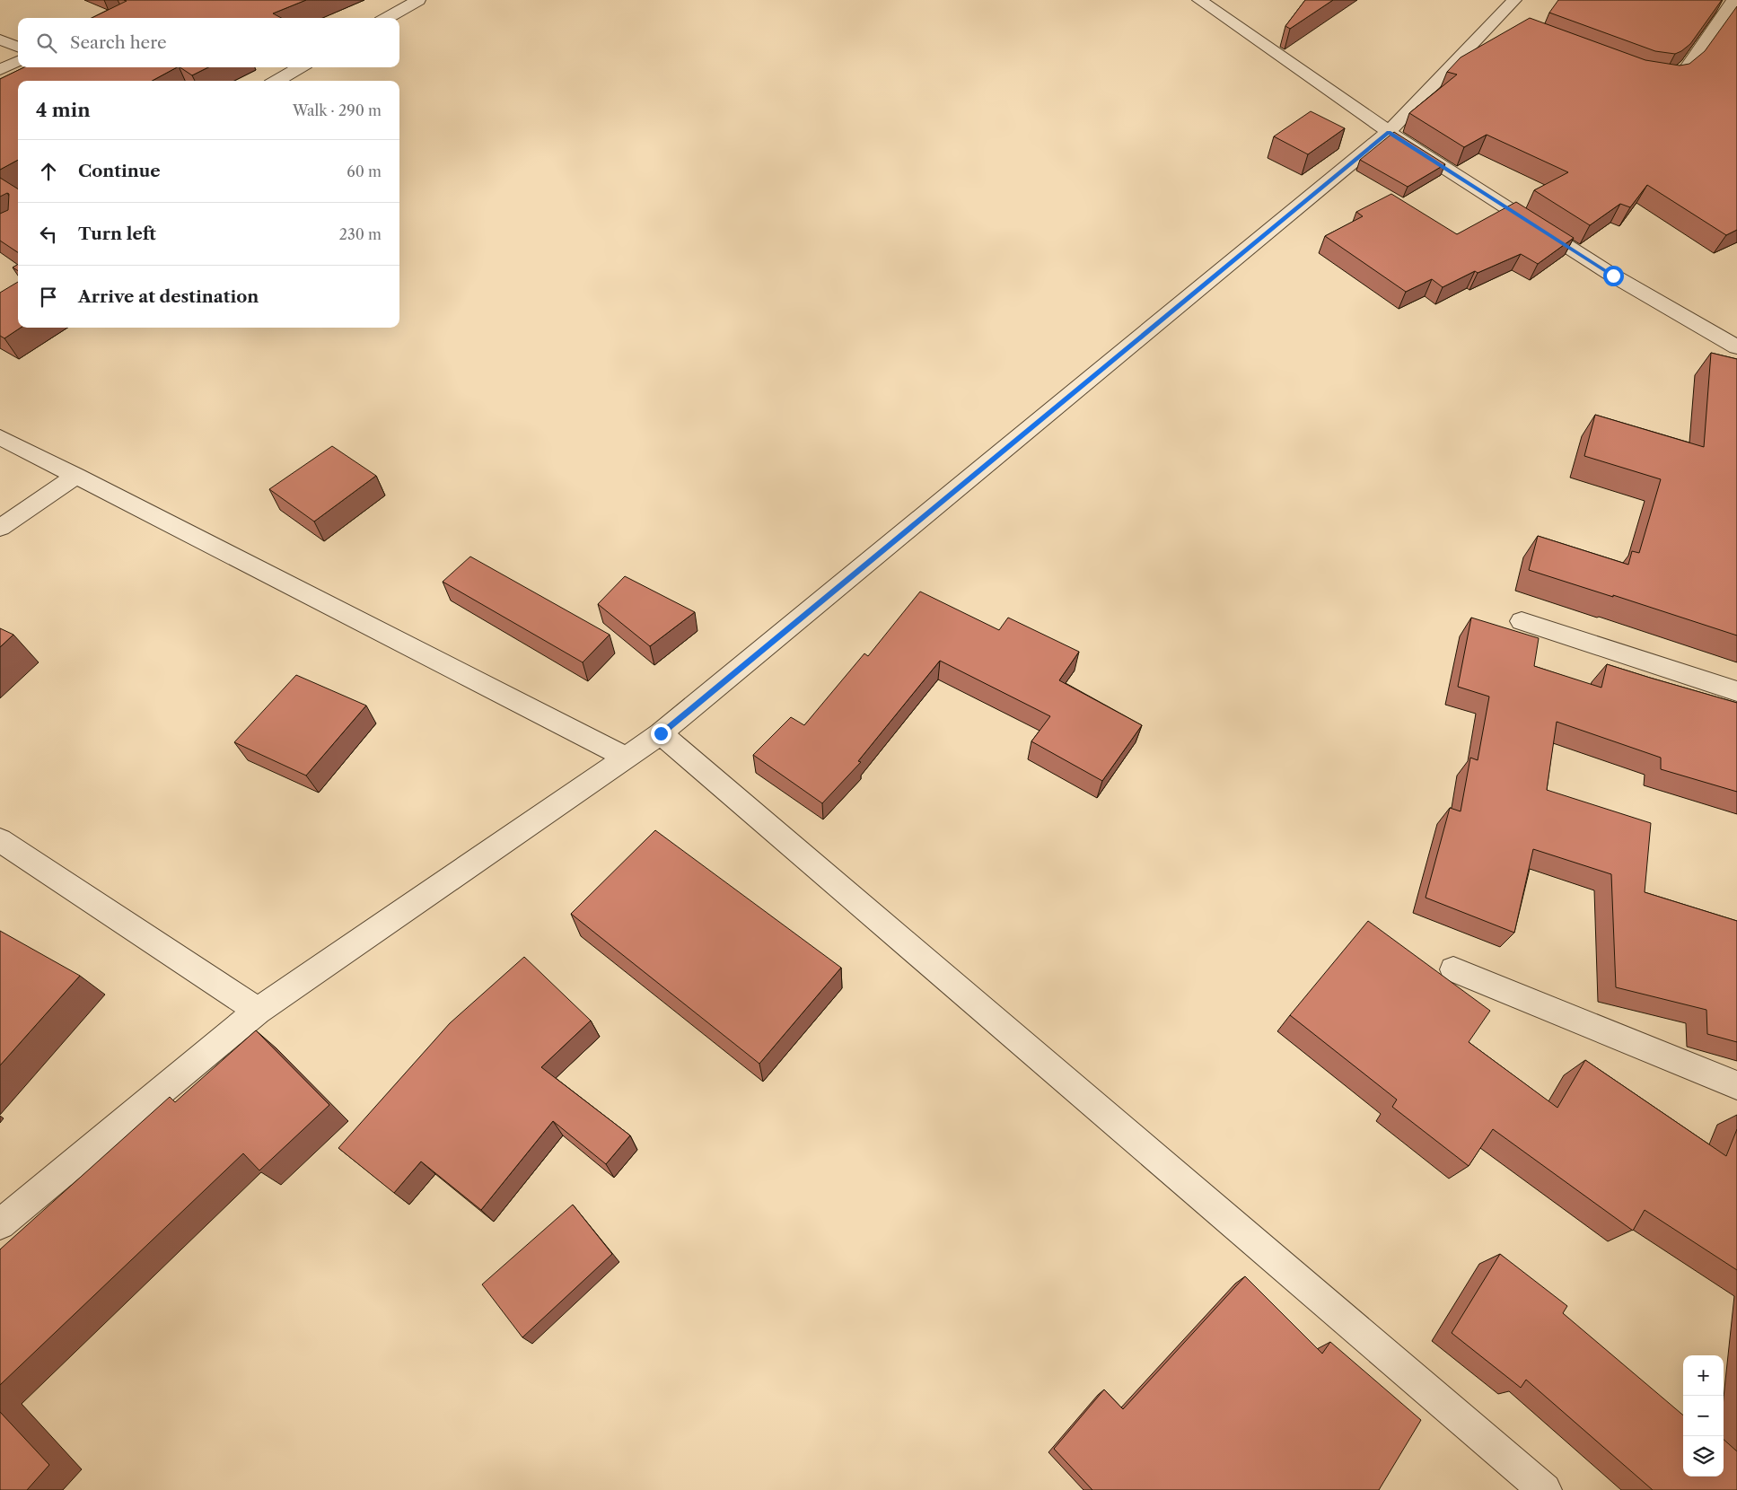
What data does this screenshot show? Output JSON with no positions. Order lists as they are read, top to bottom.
{
  "page": {
    "search": "Search here",
    "heading": ["4 min", "Walk · 290 m"],
    "list": [
      ["Continue", "60 m"],
      ["Turn left", "230 m"],
      "Arrive at destination"
    ],
    "map_buttons": ["+", "−"]
  }
}
